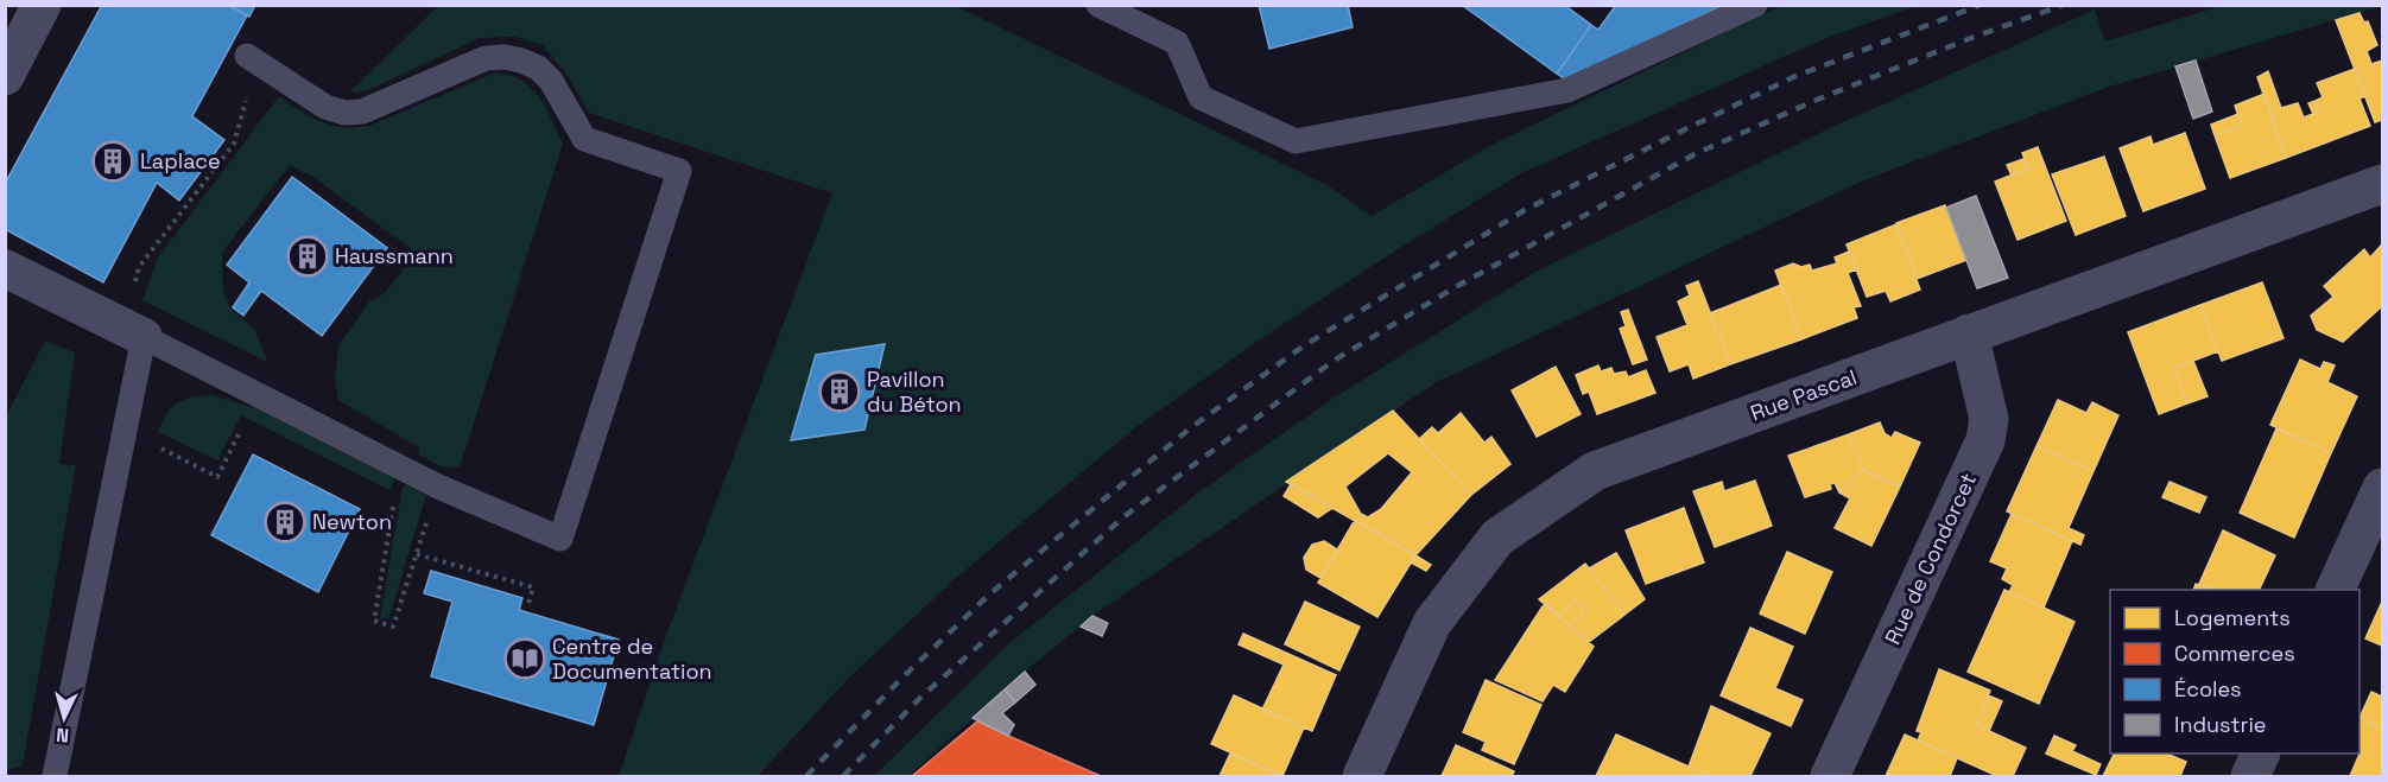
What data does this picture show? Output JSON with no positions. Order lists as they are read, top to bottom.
{
  "streets": {
    "street": ["Rue Pascal", "Rue de Condorcet"]
  },
  "crossings": [
    ["Rue Pascal", "Rue de Condorcet"]
  ],
  "places": {
    "building": [
      "Laplace",
      "Haussmann",
      "Pavillon du Béton",
      "Newton"
    ],
    "library": ["Centre de Documentation"]
  },
  "legend": [
    "Logements",
    "Commerces",
    "Écoles",
    "Industrie"
  ],
  "north": "bottom"
}
